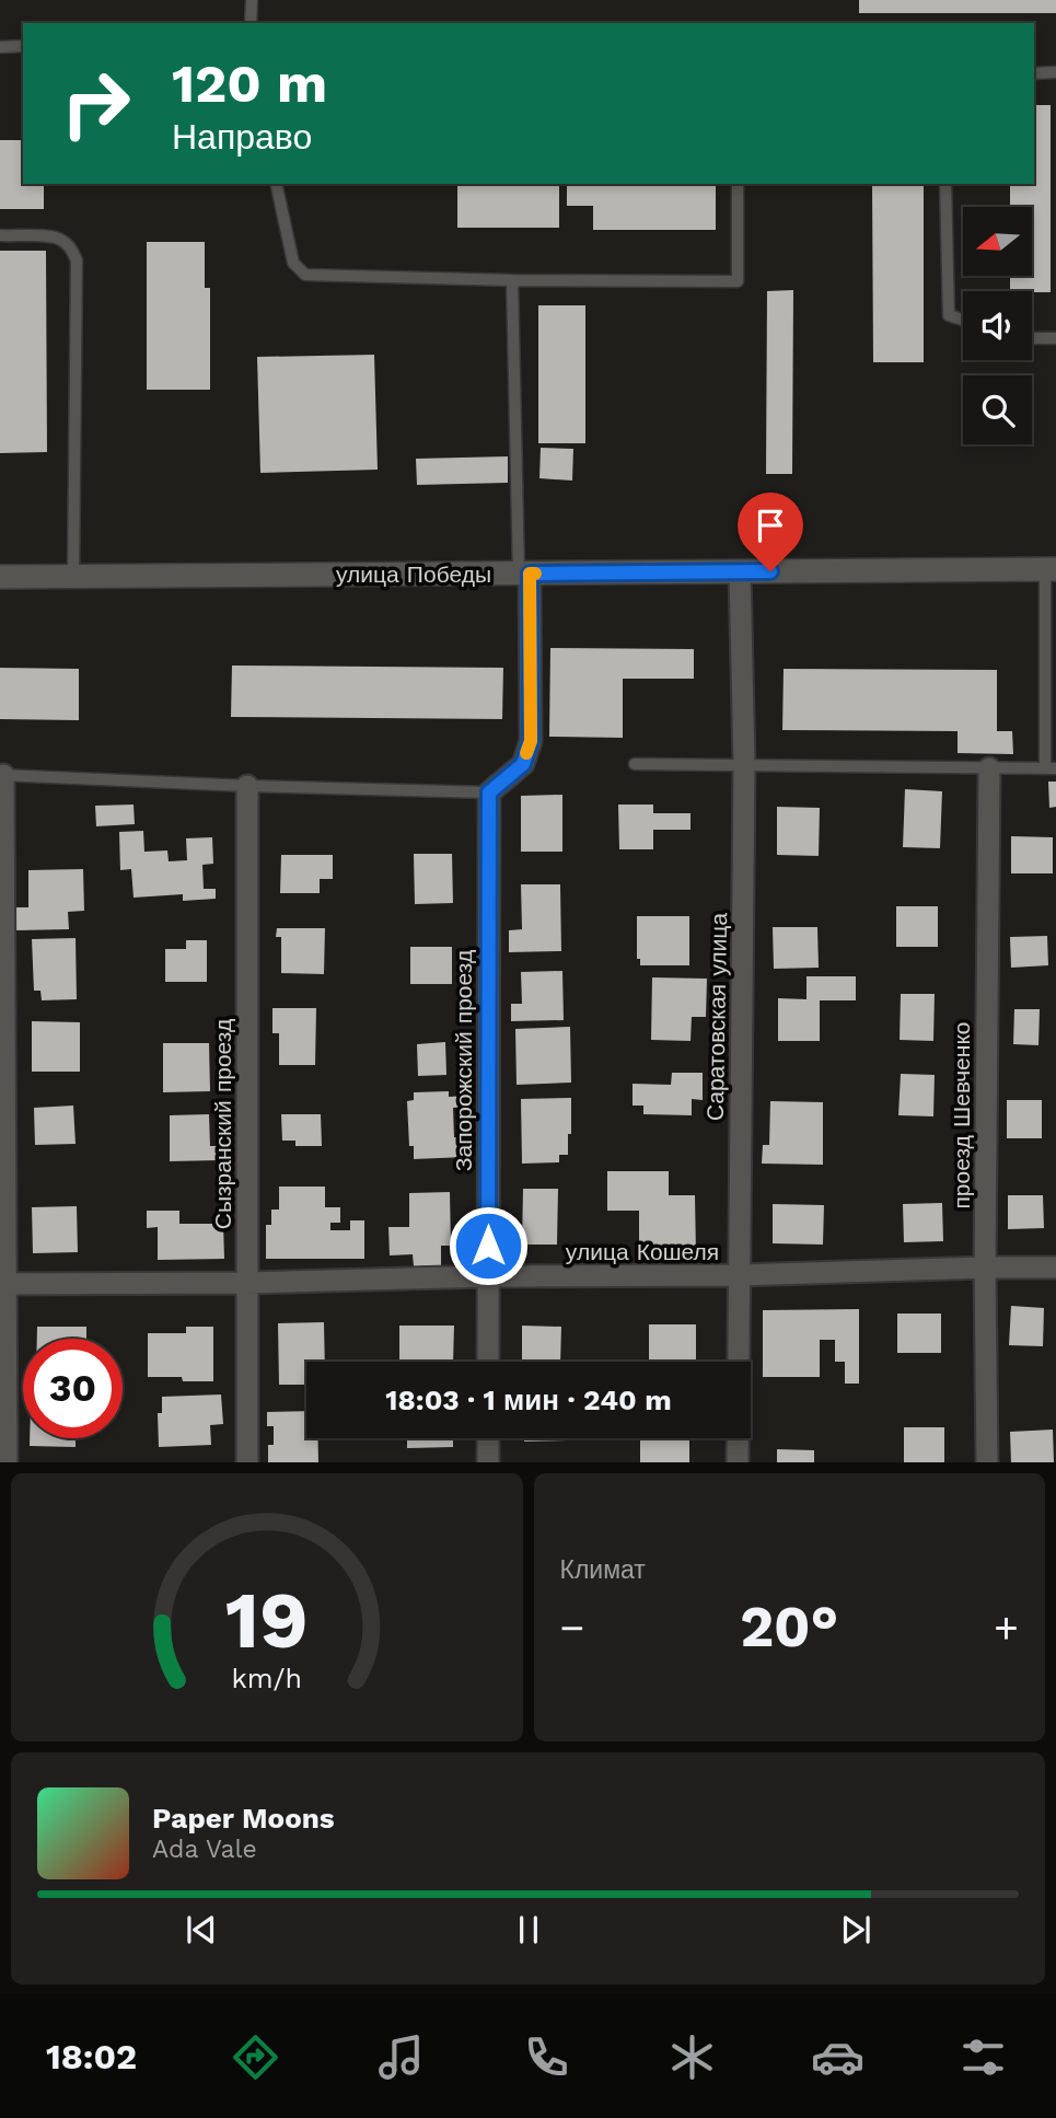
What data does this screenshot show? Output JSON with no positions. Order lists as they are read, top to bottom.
{
  "streets": {
    "main road": ["улица Победы"],
    "street": [
      "Саратовская улица",
      "Запорожский проезд",
      "проезд Шевченко",
      "Сызранский проезд",
      "улица Кошеля"
    ]
  },
  "crossings": [
    ["улица Победы", "Саратовская улица"],
    ["Саратовская улица", "улица Кошеля"],
    ["Запорожский проезд", "улица Кошеля"],
    ["проезд Шевченко", "улица Кошеля"],
    ["Сызранский проезд", "улица Кошеля"]
  ],
  "north": "left",
  "page": {
    "turn": ["120 m", "Направо"],
    "limit": "30",
    "trip": "18:03 · 1 мин · 240 m",
    "tile": "Климат",
    "heat": ["−", "20°", "+"],
    "song": ["Paper Moons", "Ada Vale"],
    "tabs": "18:02",
    "gauge": ["19", "km/h"]
  }
}
